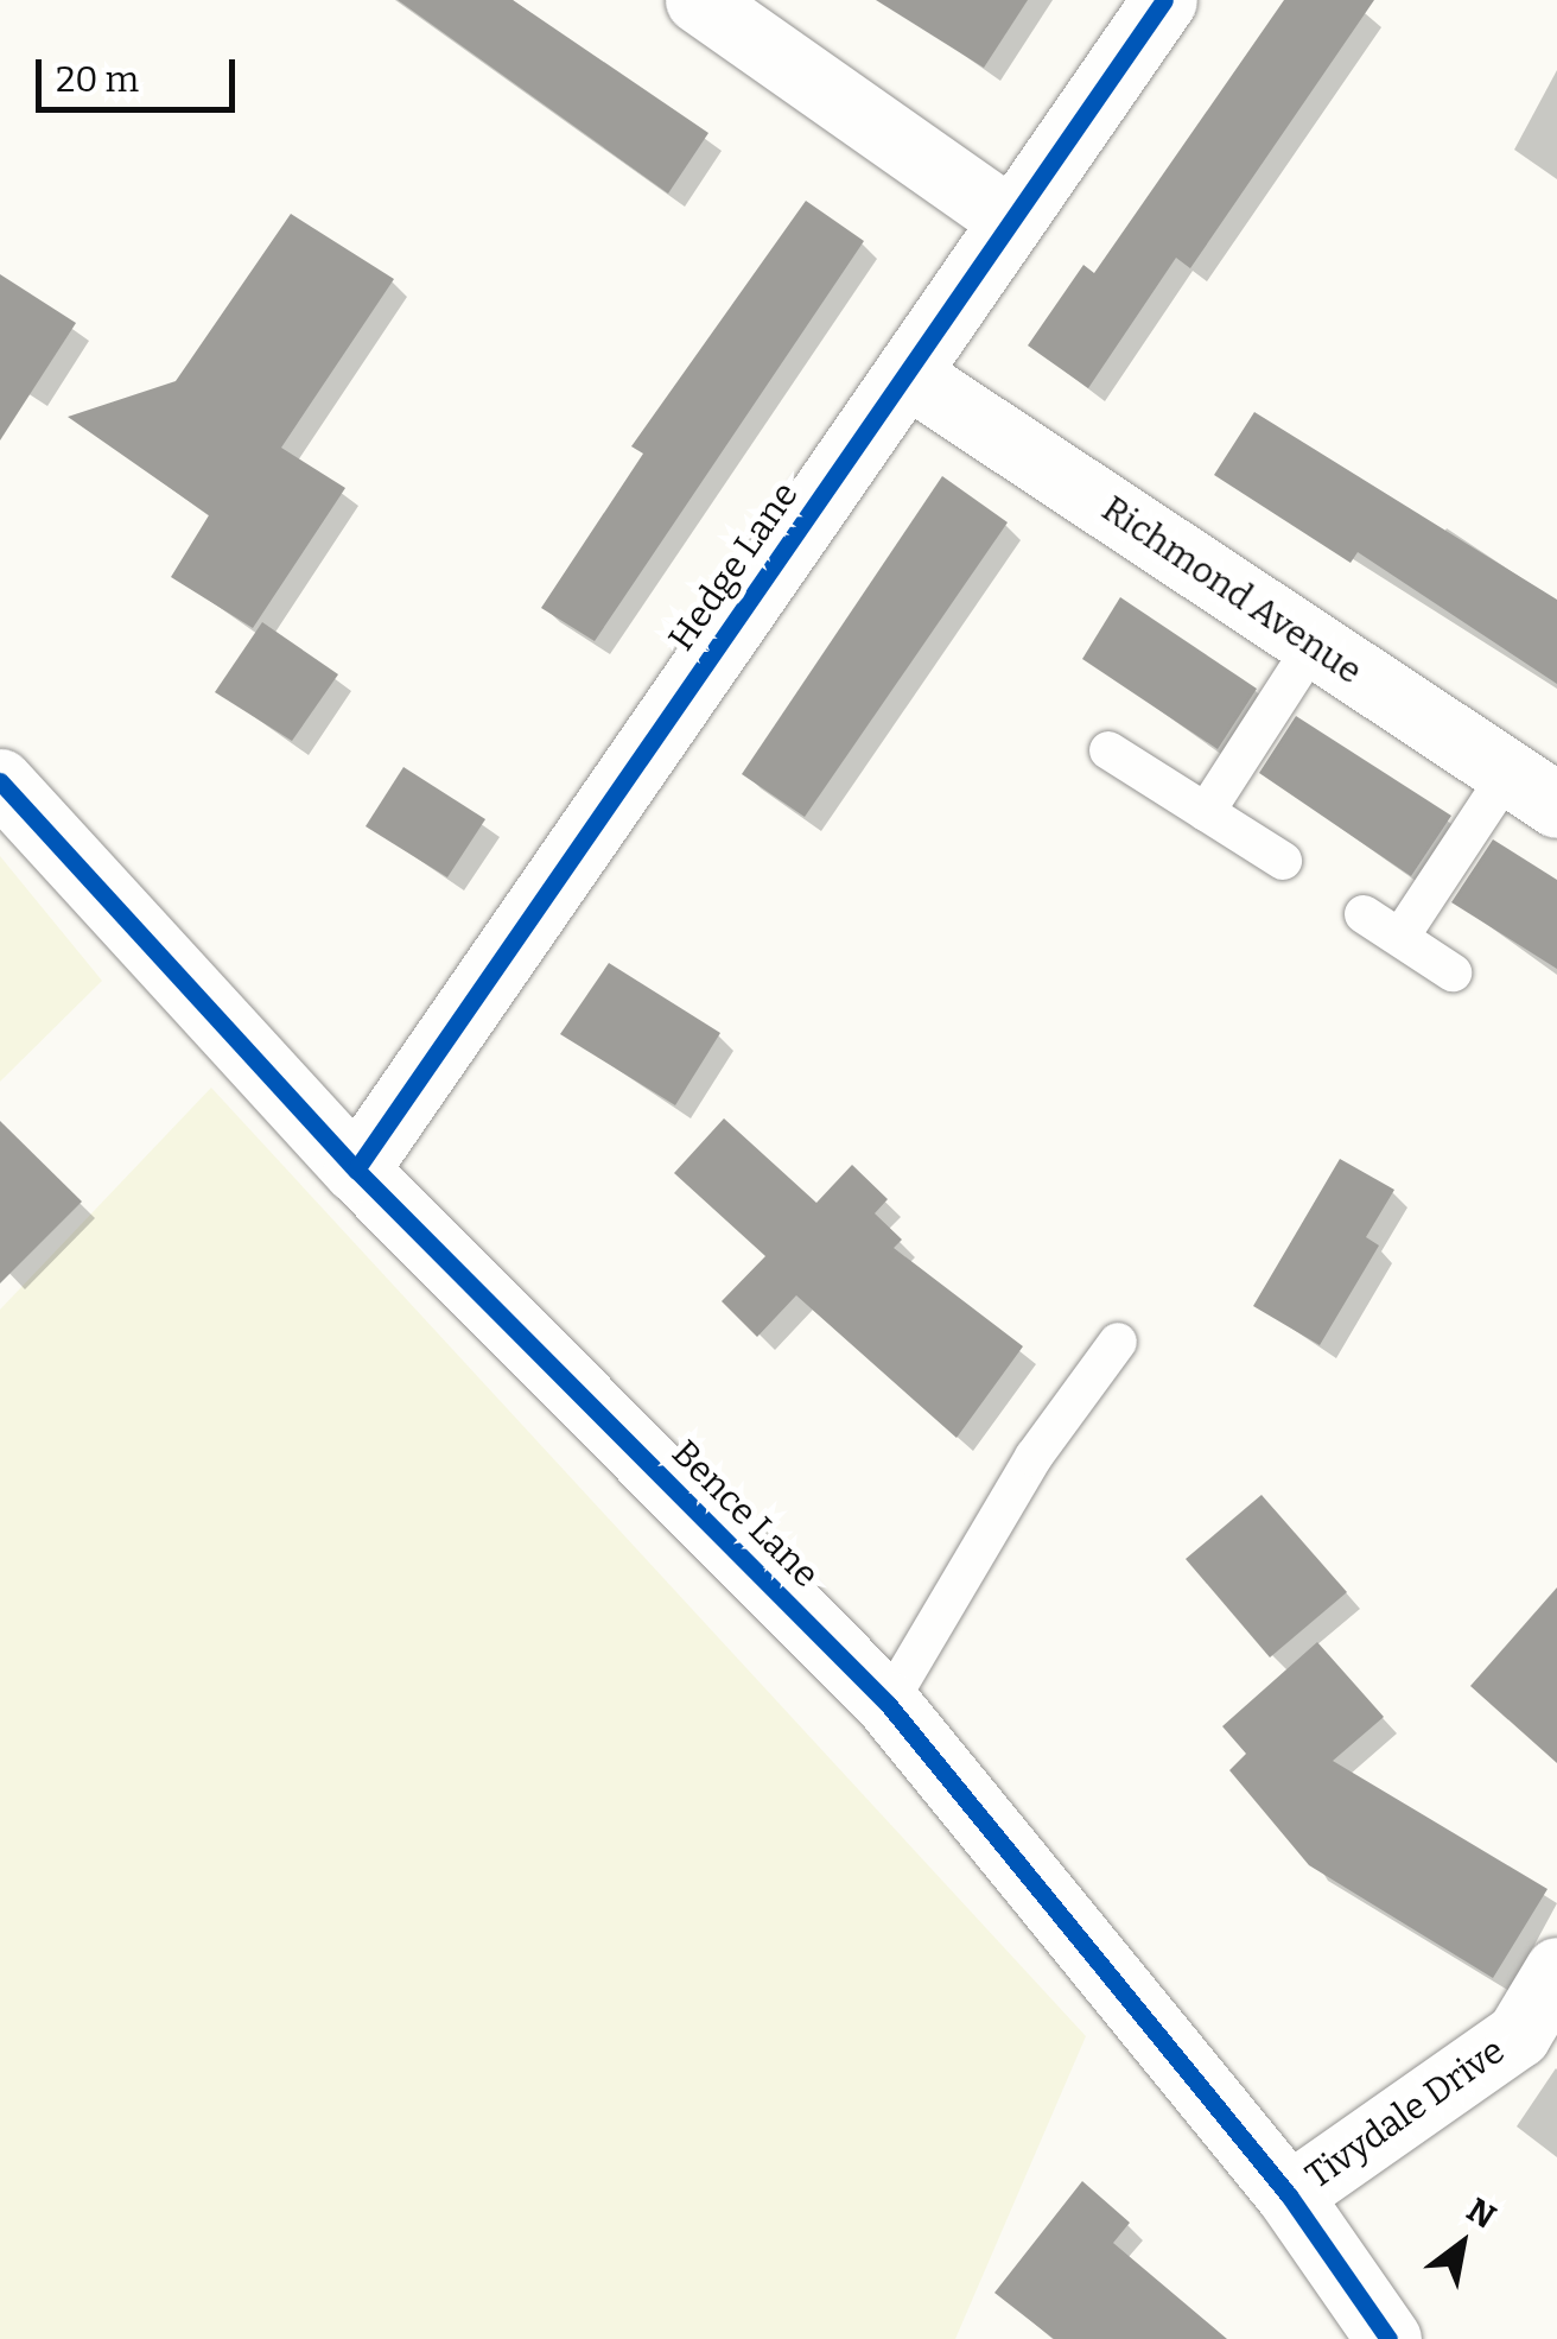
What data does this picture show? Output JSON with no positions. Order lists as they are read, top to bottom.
{
  "streets": {
    "street": [
      "Hedge Lane",
      "Richmond Avenue",
      "Bence Lane",
      "Tivydale Drive"
    ]
  },
  "crossings": [
    ["Hedge Lane", "Richmond Avenue"],
    ["Hedge Lane", "Bence Lane"],
    ["Bence Lane", "Tivydale Drive"]
  ],
  "scale_bar": "20 m",
  "north": "top right"
}
